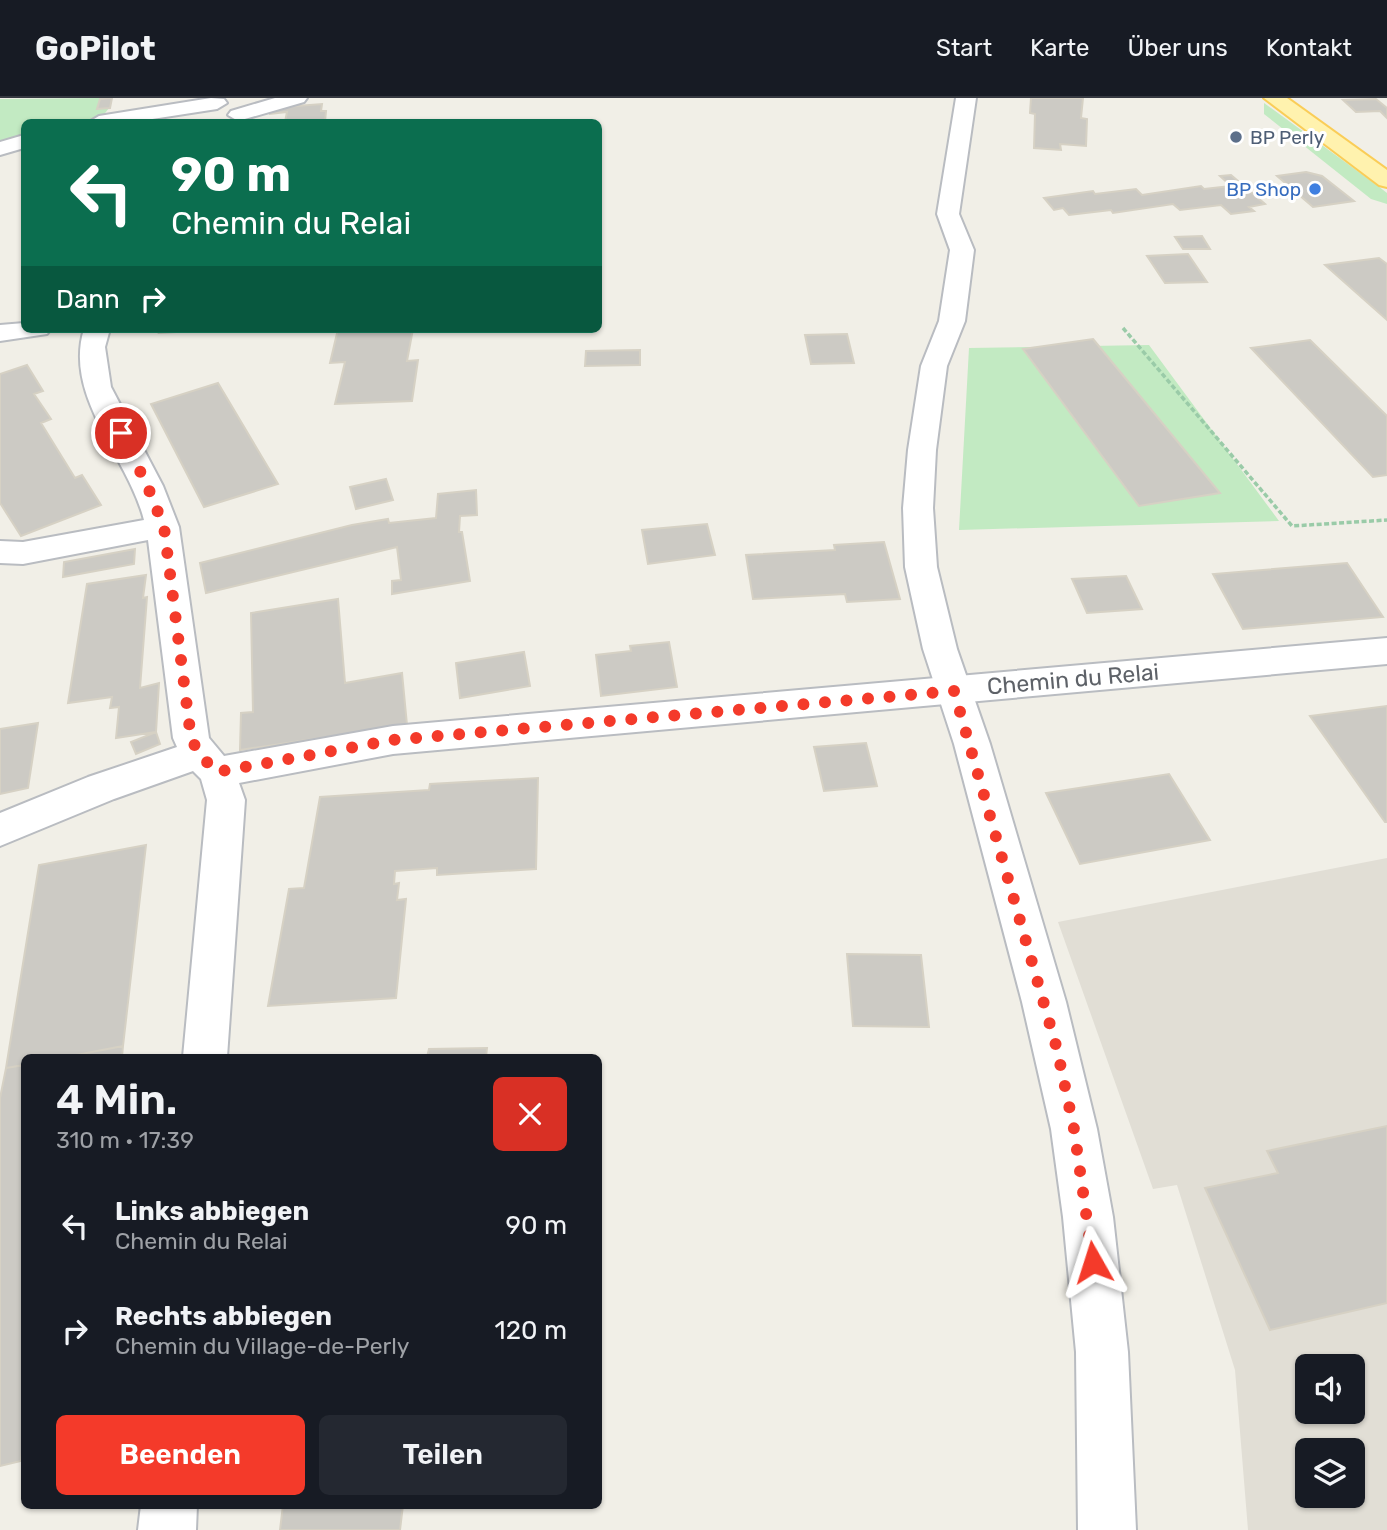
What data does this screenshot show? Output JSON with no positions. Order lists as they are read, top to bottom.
{
  "streets": {
    "street": ["Chemin du Relai"]
  },
  "places": ["BP Perly", "BP Shop"],
  "page": {
    "header": "GoPilot",
    "nav": [
      "Start",
      "Karte",
      "Über uns",
      "Kontakt"
    ],
    "turn": ["90 m", "Chemin du Relai"],
    "then": "Dann",
    "heading": ["4 Min.", "310 m · 17:39"],
    "list": [
      {
        "name": "Links abbiegen",
        "note": "Chemin du Relai",
        "value": "90 m"
      },
      {
        "name": "Rechts abbiegen",
        "note": "Chemin du Village-de-Perly",
        "value": "120 m"
      }
    ],
    "buttons": ["Beenden", "Teilen"]
  }
}
